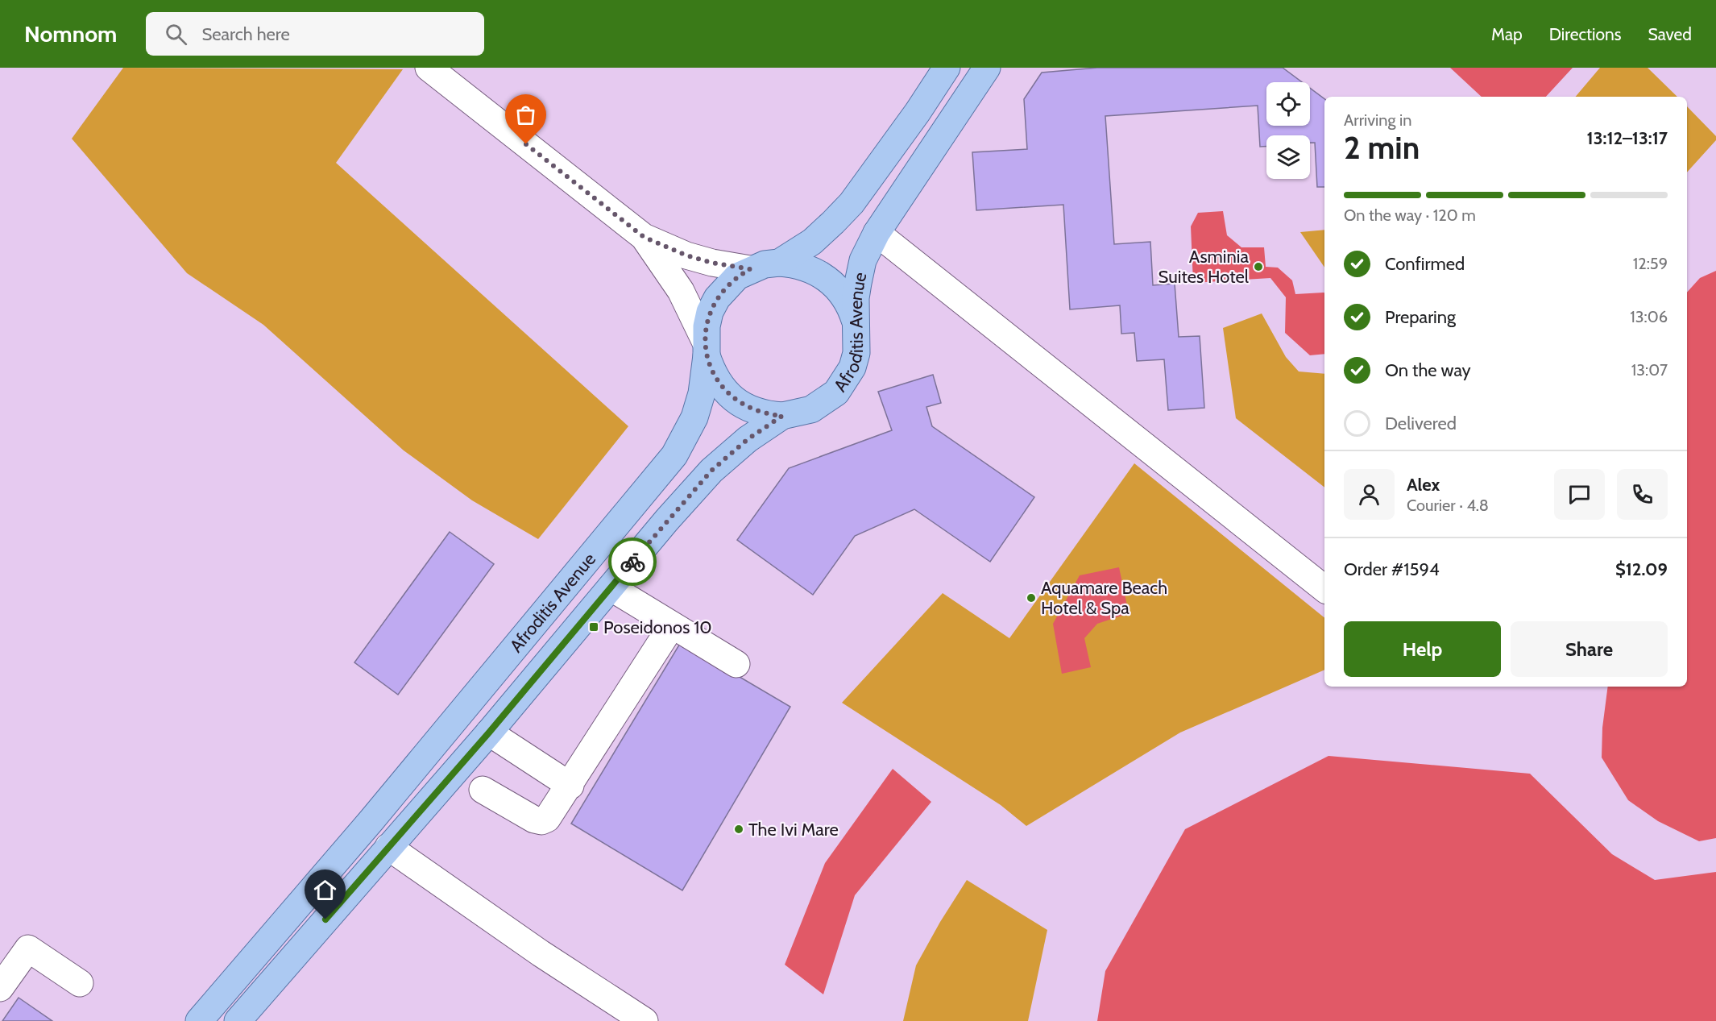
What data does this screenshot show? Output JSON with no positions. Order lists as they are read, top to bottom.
{
  "streets": {
    "main road": ["Afroditis Avenue"]
  },
  "places": {
    "other": ["Asminia Suites Hotel", "Aquamare Beach Hotel & Spa", "The Ivi Mare"],
    "transit": ["Poseidonos 10"]
  },
  "page": {
    "header": "Nomnom",
    "search": "Search here",
    "nav": ["Map", "Directions", "Saved"],
    "heading": ["2 min", "Arriving in", "13:12–13:17"],
    "panel": [
      "Alex",
      "Courier · 4.8",
      "Order #1594",
      "$12.09"
    ],
    "bar": "On the way · 120 m",
    "list": [
      ["Confirmed", "12:59"],
      ["Preparing", "13:06"],
      ["On the way", "13:07"],
      "Delivered"
    ],
    "buttons": ["Help", "Share"]
  }
}
